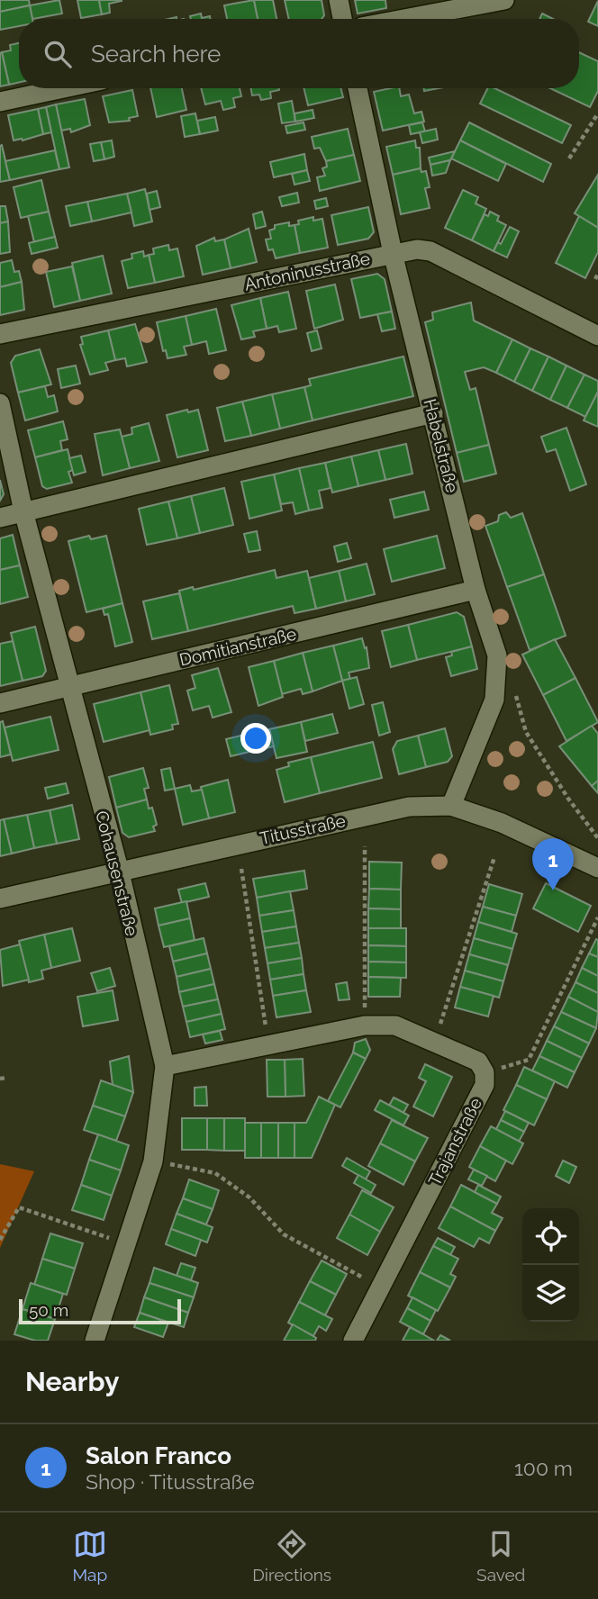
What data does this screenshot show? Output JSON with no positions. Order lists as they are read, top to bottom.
{
  "streets": {
    "street": [
      "Antoninusstraße",
      "Habelstraße",
      "Domitianstraße",
      "Titusstraße",
      "Cohausenstraße",
      "Trajanstraße"
    ]
  },
  "crossings": [
    ["Antoninusstraße", "Habelstraße"],
    ["Habelstraße", "Domitianstraße"],
    ["Habelstraße", "Titusstraße"],
    ["Domitianstraße", "Cohausenstraße"],
    ["Titusstraße", "Cohausenstraße"],
    ["Cohausenstraße", "Trajanstraße"]
  ],
  "scale_bar": "50 m",
  "page": {
    "search": "Search here",
    "pins": "1",
    "scale": "50 m",
    "heading": "Nearby",
    "list": [
      {
        "mark": "1",
        "name": "Salon Franco",
        "note": "Shop · Titusstraße",
        "value": "100 m"
      }
    ],
    "nav": ["Map", "Directions", "Saved"]
  }
}
